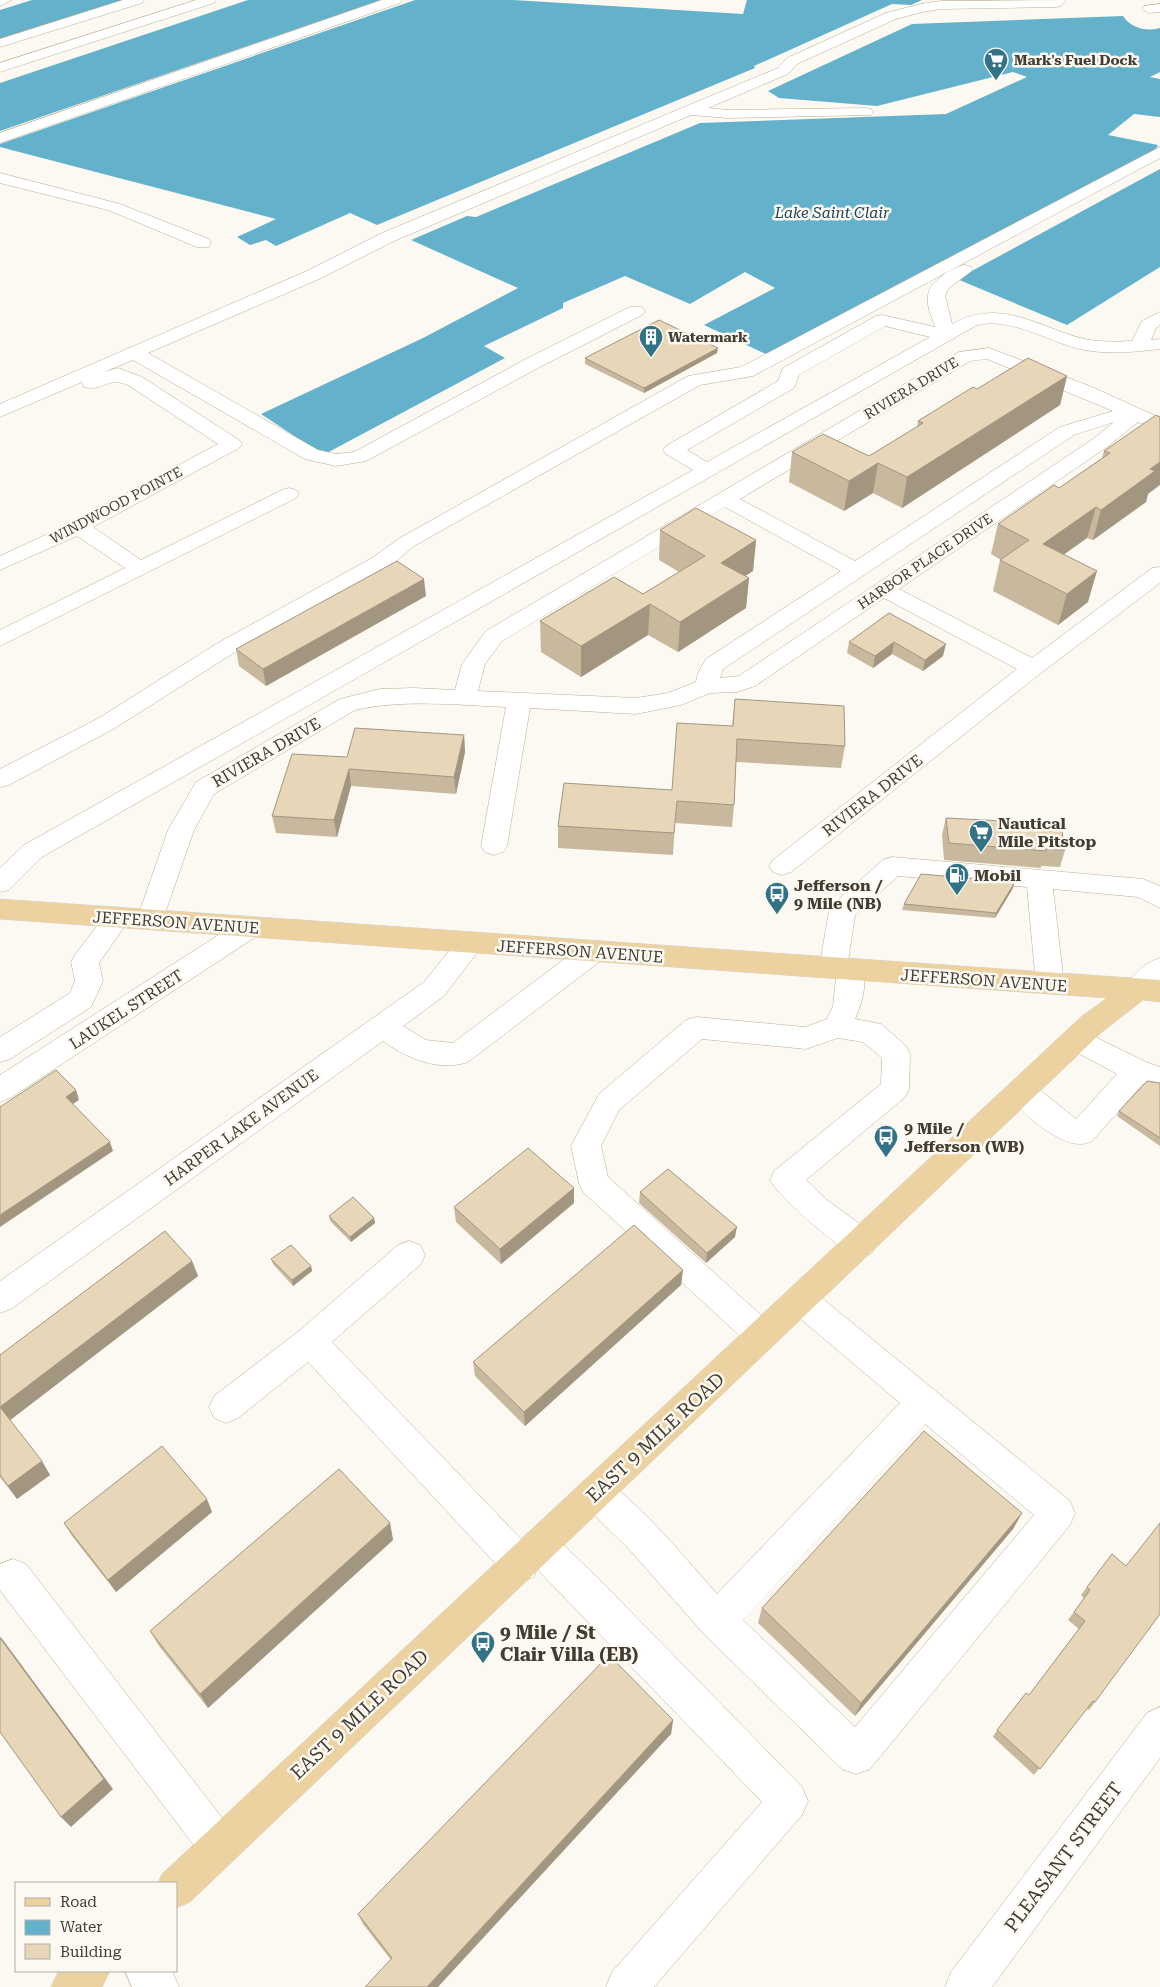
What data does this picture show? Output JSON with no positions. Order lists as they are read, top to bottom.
{
  "streets": {
    "main road": ["JEFFERSON AVENUE", "EAST 9 MILE ROAD"],
    "street": [
      "RIVIERA DRIVE",
      "WINDWOOD POINTE",
      "HARBOR PLACE DRIVE",
      "LAUKEL STREET",
      "HARPER LAKE AVENUE",
      "PLEASANT STREET"
    ]
  },
  "crossings": [
    ["RIVIERA DRIVE", "HARBOR PLACE DRIVE"],
    ["RIVIERA DRIVE", "JEFFERSON AVENUE"],
    ["JEFFERSON AVENUE", "LAUKEL STREET"],
    ["JEFFERSON AVENUE", "HARPER LAKE AVENUE"],
    ["JEFFERSON AVENUE", "EAST 9 MILE ROAD"]
  ],
  "water": ["Lake Saint Clair"],
  "places": {
    "supermarket": ["Mark's Fuel Dock", "Nautical Mile Pitstop"],
    "building": ["Watermark"],
    "fuel station": ["Mobil"],
    "bus stop": ["Jefferson / 9 Mile (NB)", "9 Mile / Jefferson (WB)", "9 Mile / St Clair Villa (EB)"]
  },
  "legend": ["Road", "Water", "Building"]
}
